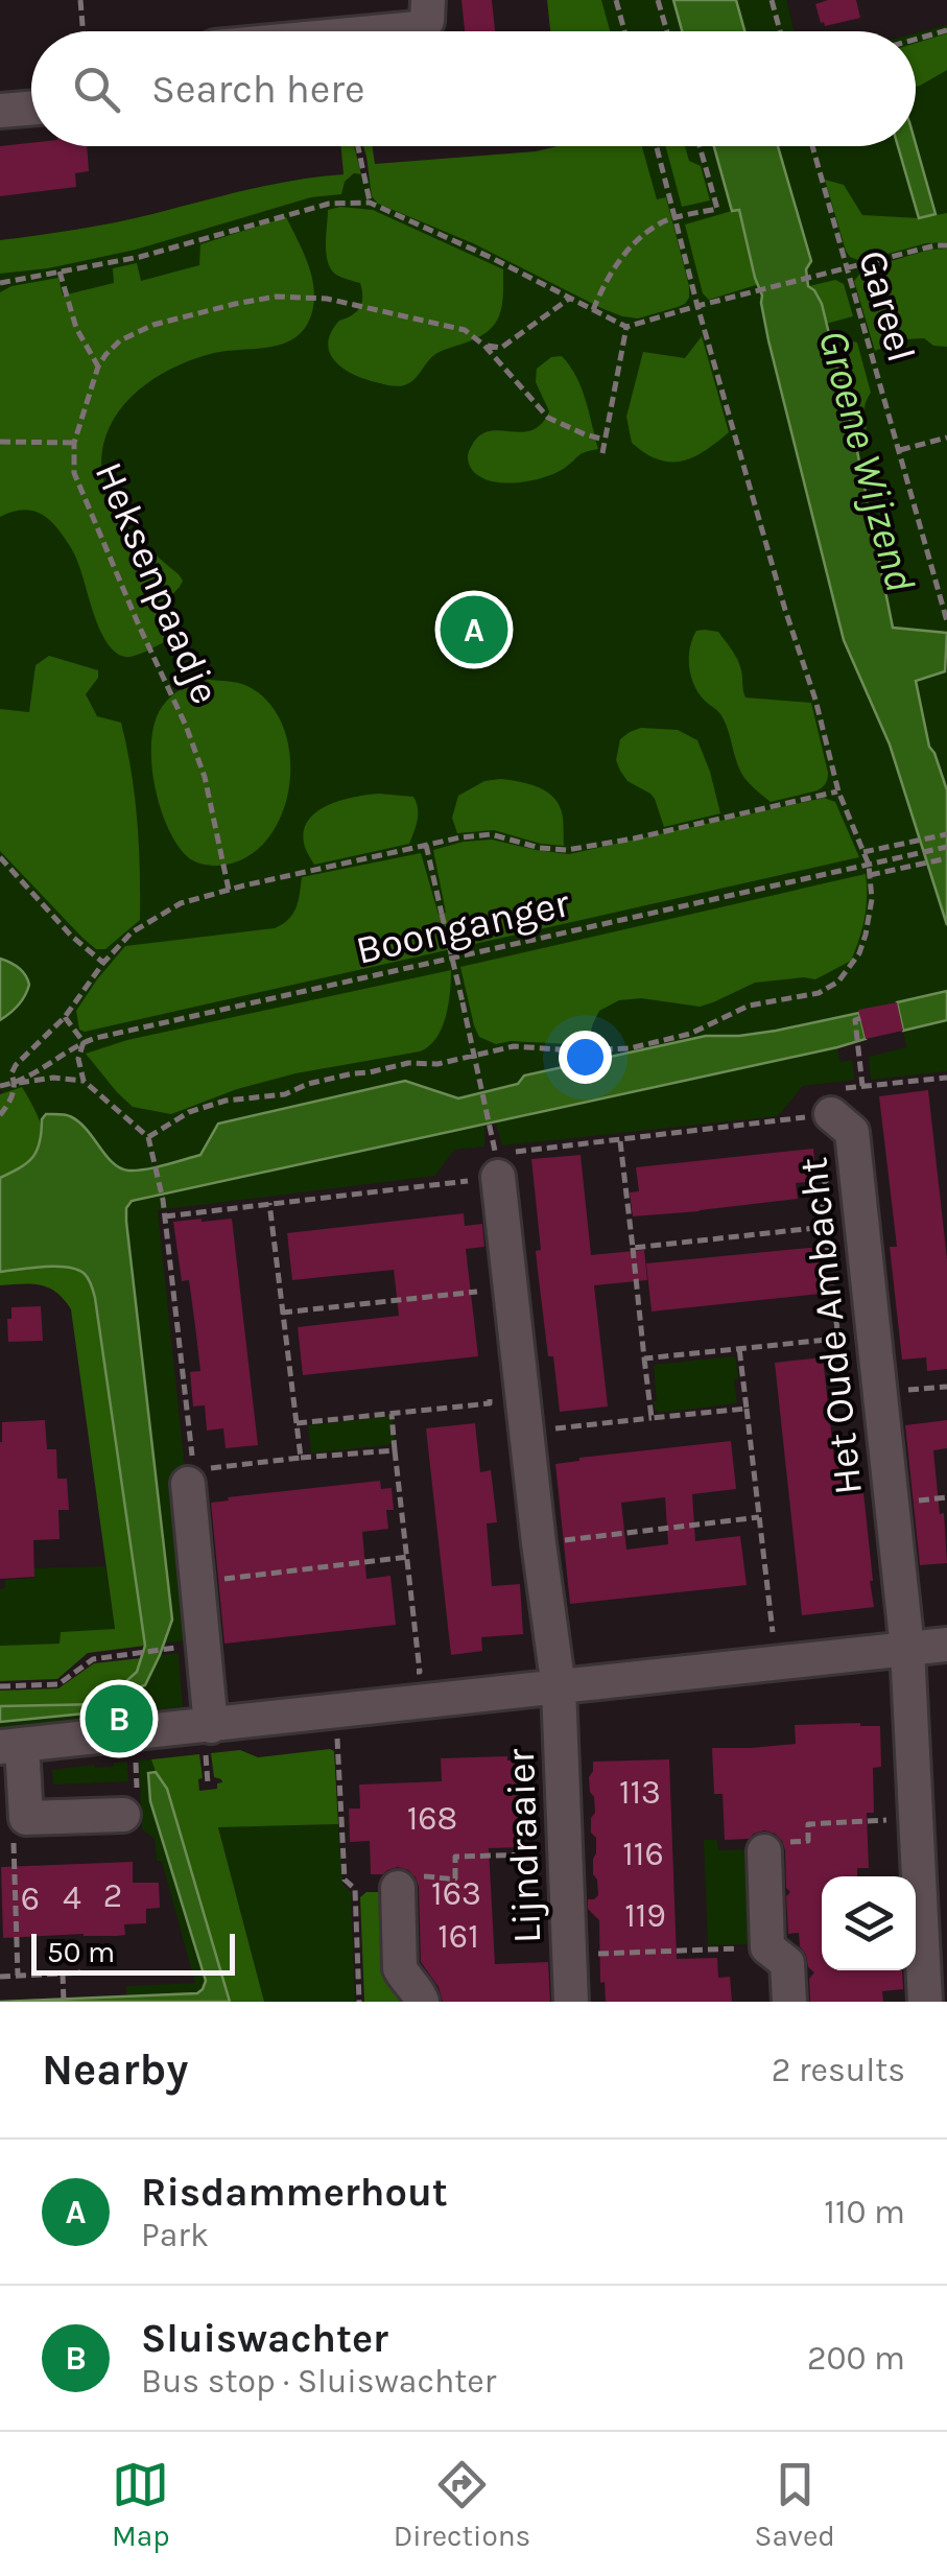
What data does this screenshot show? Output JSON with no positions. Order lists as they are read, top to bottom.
{
  "streets": {
    "street": ["Het Oude Ambacht", "Lijndraaier"],
    "path": ["Gareel", "Heksenpaadje", "Boonganger"]
  },
  "water": ["Groene Wijzend"],
  "house_numbers": [
    "113",
    "168",
    "116",
    "163",
    "2",
    "4",
    "6",
    "119",
    "161"
  ],
  "scale_bar": "50 m",
  "page": {
    "search": "Search here",
    "pins": ["A", "B"],
    "scale": "50 m",
    "heading": ["Nearby", "2 results"],
    "list": [
      {
        "mark": "A",
        "name": "Risdammerhout",
        "note": "Park",
        "value": "110 m"
      },
      {
        "mark": "B",
        "name": "Sluiswachter",
        "note": "Bus stop · Sluiswachter",
        "value": "200 m"
      }
    ],
    "nav": ["Map", "Directions", "Saved"]
  }
}
